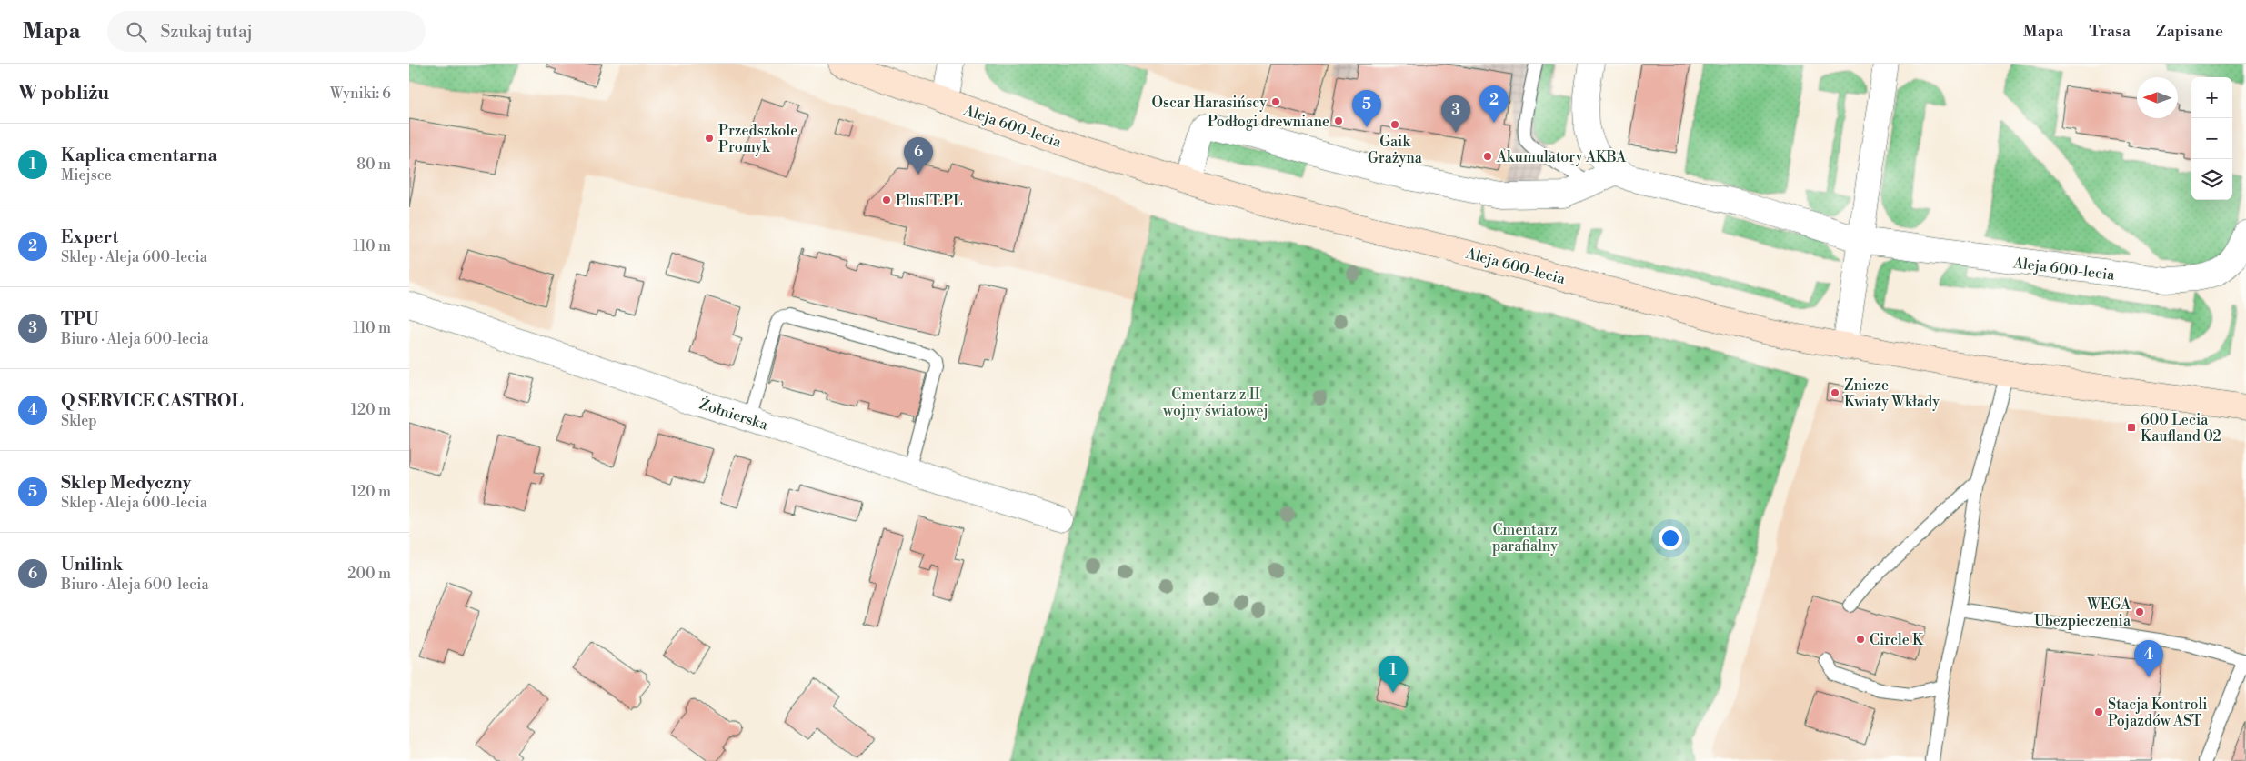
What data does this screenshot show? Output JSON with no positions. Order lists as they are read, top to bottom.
{
  "streets": {
    "main road": ["Aleja 600-lecia"],
    "street": ["Żołnierska"]
  },
  "parks": ["Cmentarz z II wojny światowej", "Cmentarz parafialny"],
  "places": {
    "other": [
      "Oscar Harasińscy",
      "Podłogi drewniane",
      "Gaik Grażyna",
      "Przedszkole Promyk",
      "Akumulatory AKBA",
      "PlusIT.PL",
      "Znicze Kwiaty Wkłady",
      "WEGA Ubezpieczenia",
      "Circle K",
      "Stacja Kontroli Pojazdów AST"
    ],
    "transit": ["600 Lecia Kaufland 02"]
  },
  "north": "left",
  "page": {
    "header": "Mapa",
    "search": "Szukaj tutaj",
    "nav": ["Mapa", "Trasa", "Zapisane"],
    "heading": ["W pobliżu", "Wyniki: 6"],
    "map_buttons": ["+", "−"],
    "pins": [
      "2",
      "5",
      "3",
      "6",
      "4",
      "1"
    ],
    "list": [
      {
        "mark": "1",
        "name": "Kaplica cmentarna",
        "note": "Miejsce",
        "value": "80 m"
      },
      {
        "mark": "2",
        "name": "Expert",
        "note": "Sklep · Aleja 600-lecia",
        "value": "110 m"
      },
      {
        "mark": "3",
        "name": "TPU",
        "note": "Biuro · Aleja 600-lecia",
        "value": "110 m"
      },
      {
        "mark": "4",
        "name": "Q SERVICE CASTROL",
        "note": "Sklep",
        "value": "120 m"
      },
      {
        "mark": "5",
        "name": "Sklep Medyczny",
        "note": "Sklep · Aleja 600-lecia",
        "value": "120 m"
      },
      {
        "mark": "6",
        "name": "Unilink",
        "note": "Biuro · Aleja 600-lecia",
        "value": "200 m"
      }
    ]
  }
}
